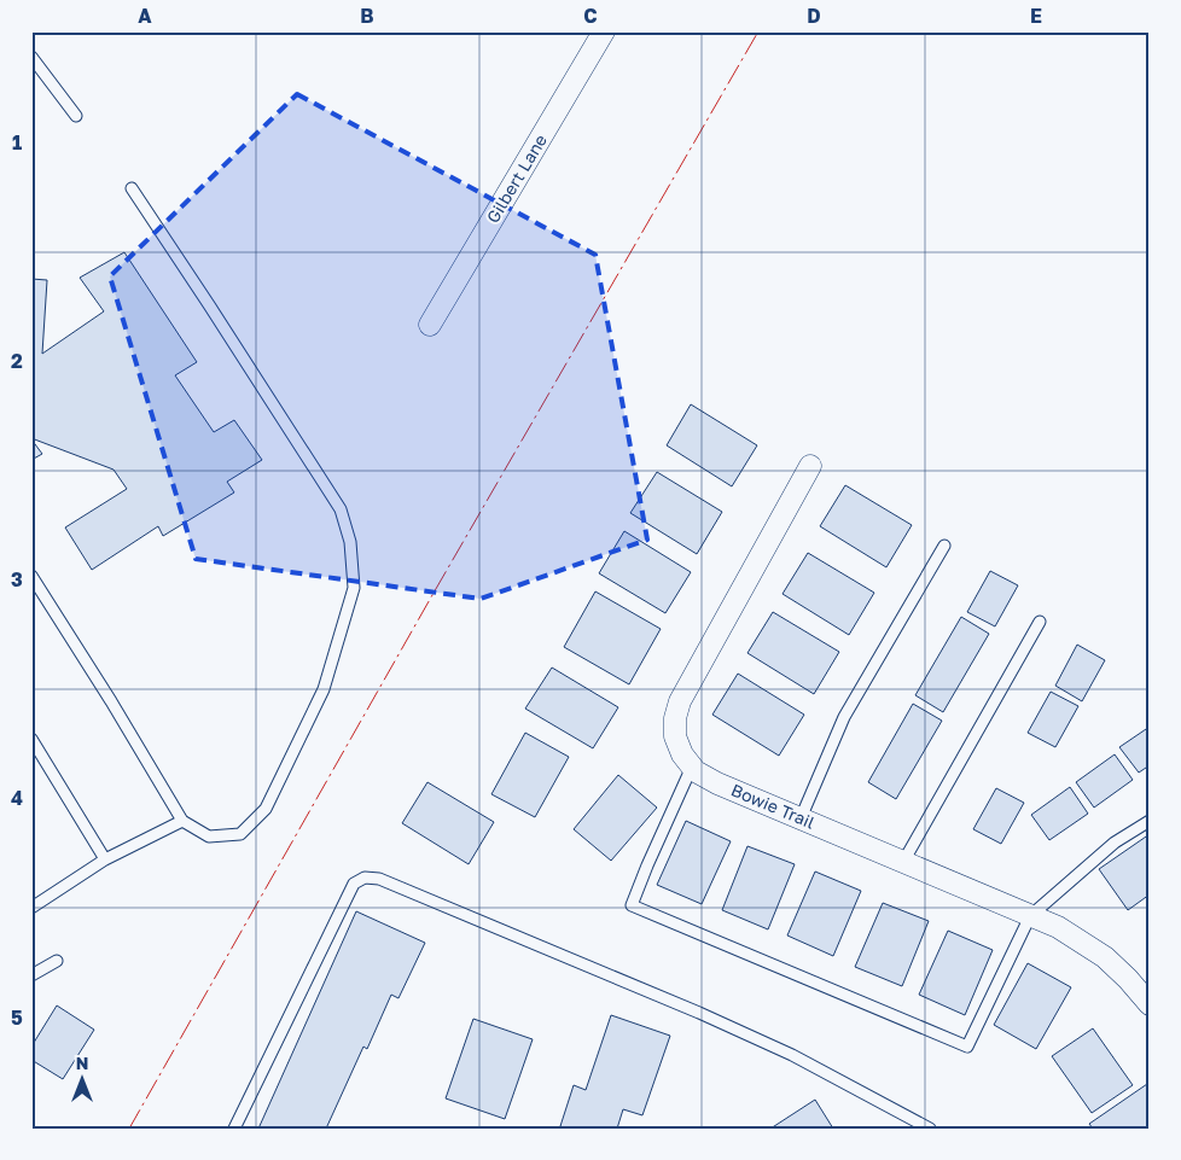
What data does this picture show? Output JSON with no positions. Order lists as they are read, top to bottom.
{
  "streets": {
    "street": ["Gilbert Lane", "Bowie Trail"]
  },
  "north": "top",
  "grid": {
    "columns": [
      "A",
      "B",
      "C",
      "D",
      "E"
    ],
    "rows": [
      "1",
      "2",
      "3",
      "4",
      "5"
    ]
  }
}
